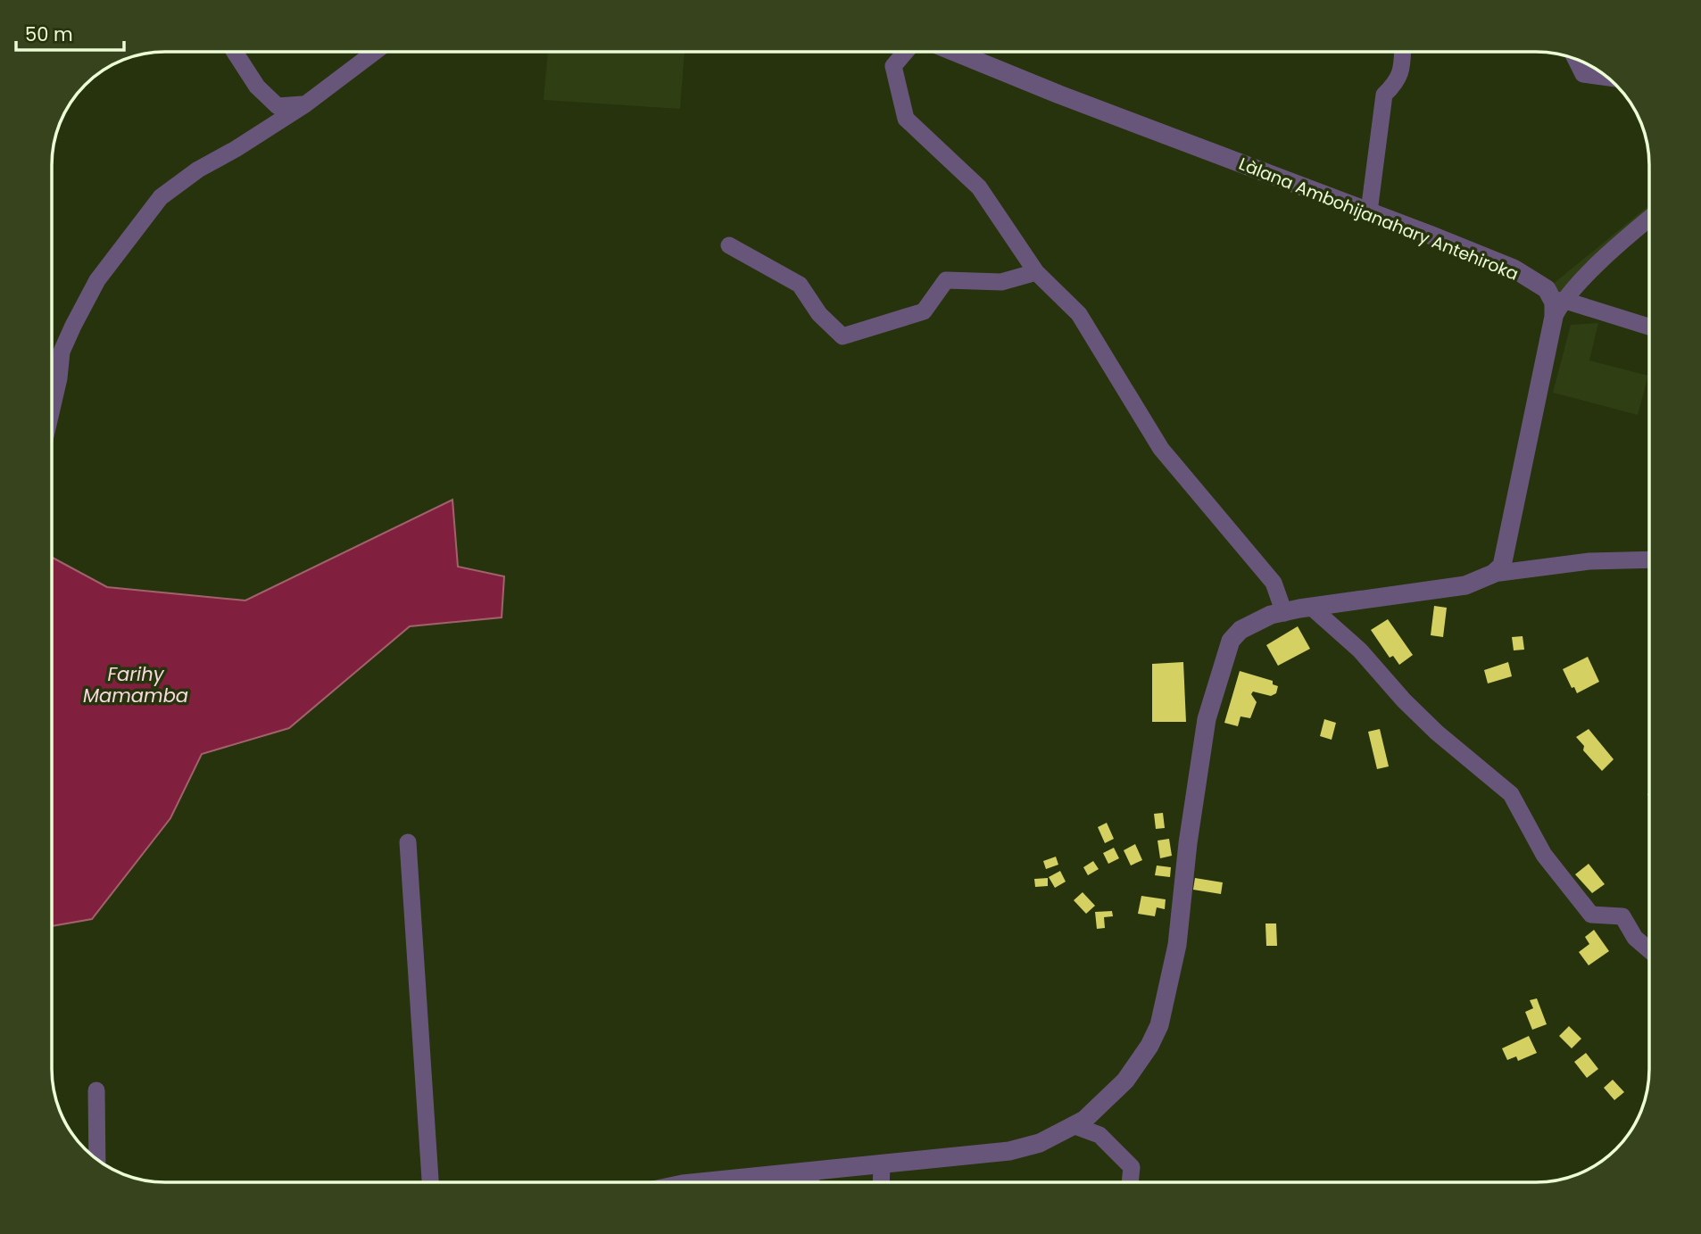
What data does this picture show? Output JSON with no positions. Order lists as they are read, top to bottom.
{
  "streets": {
    "street": ["Làlana Ambohijanahary Antehiroka"]
  },
  "water": ["Farihy Mamamba"],
  "scale_bar": "50 m"
}
